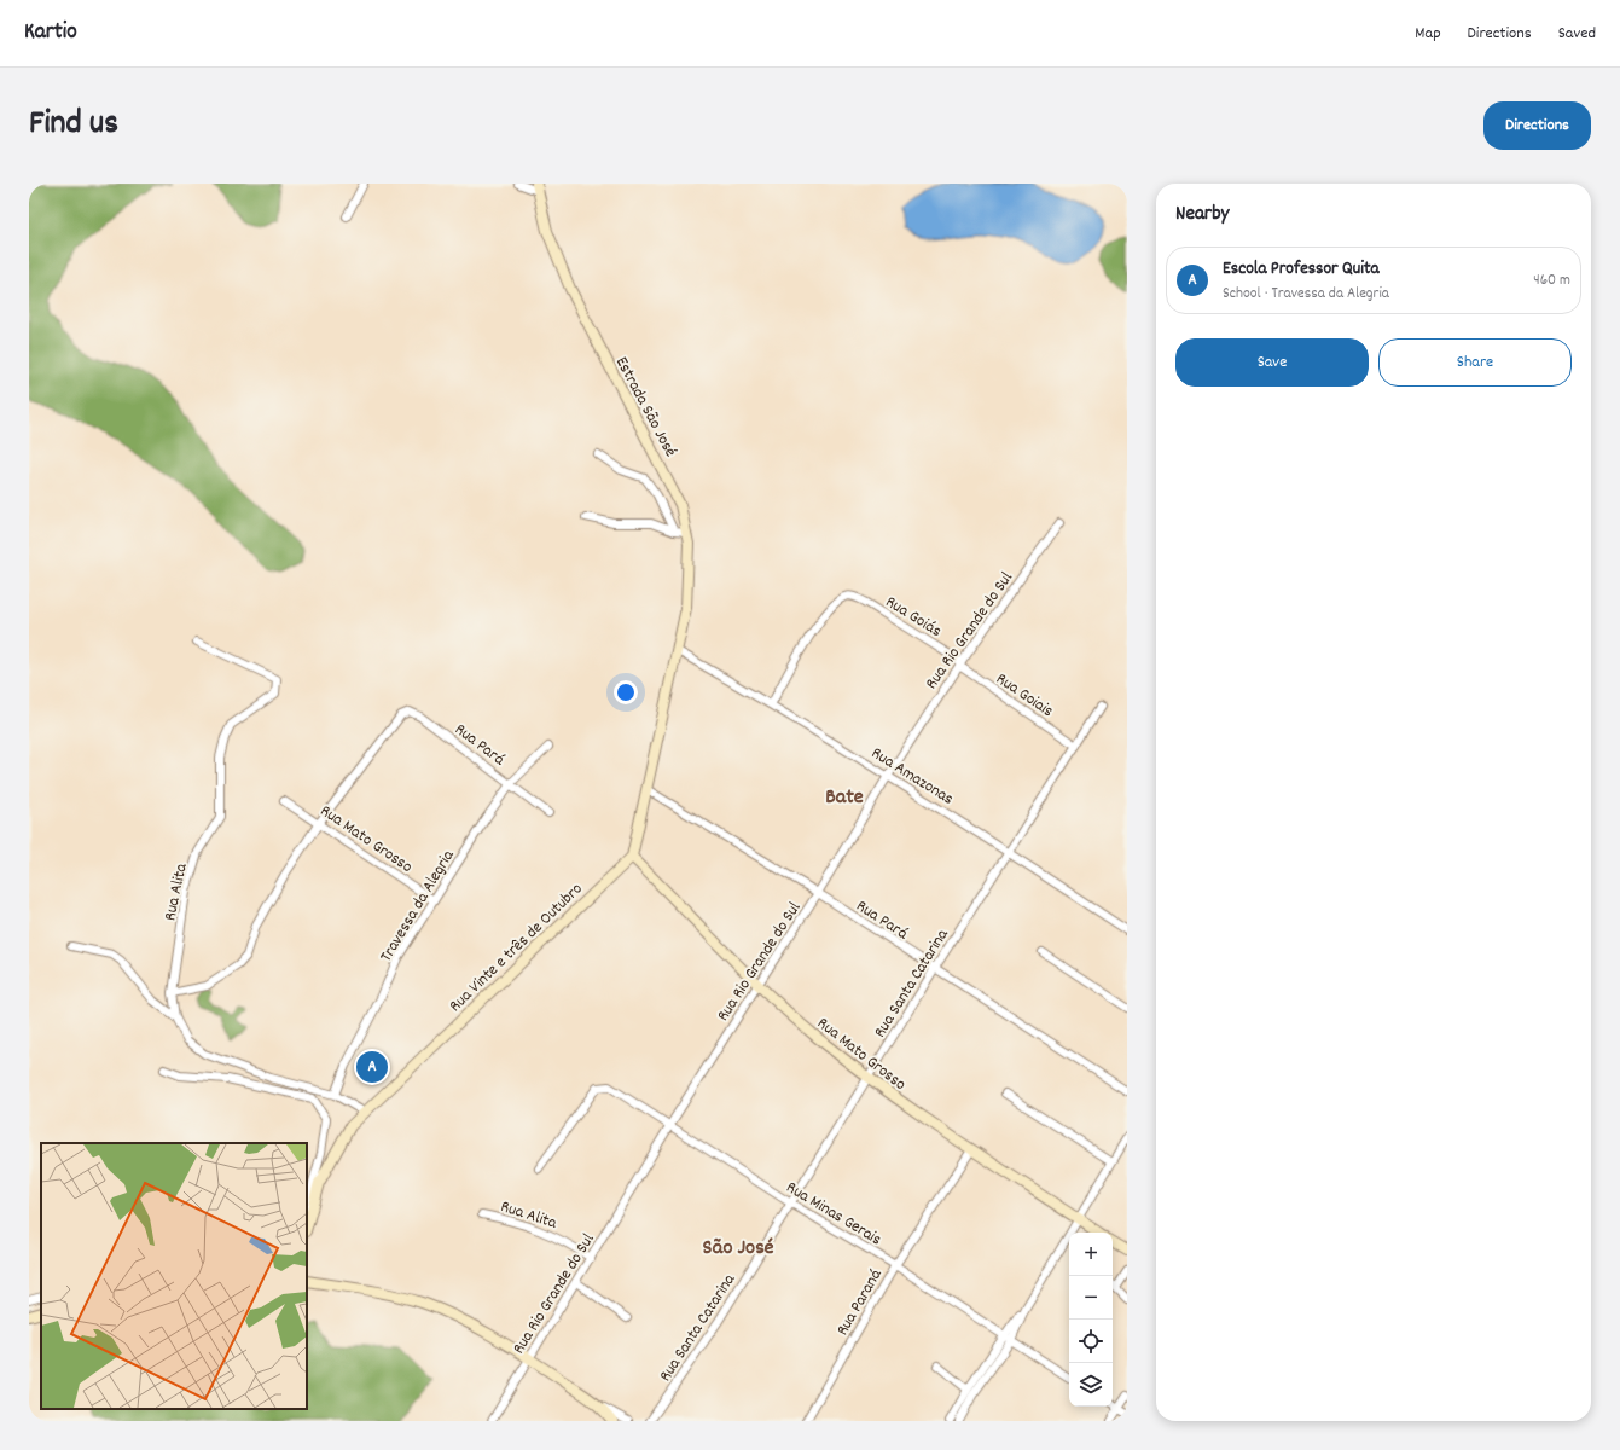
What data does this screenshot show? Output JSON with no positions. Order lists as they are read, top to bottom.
{
  "streets": {
    "street": [
      "Estrada São José",
      "Rua Goiás",
      "Rua Rio Grande do Sul",
      "Rua Goiais",
      "Rua Pará",
      "Rua Amazonas",
      "Rua Mato Grosso",
      "Rua Alita",
      "Travessa da Alegria",
      "Rua Vinte e três de Outubro",
      "Rua Santa Catarina",
      "Rua Minas Gerais",
      "Rua Paraná"
    ]
  },
  "crossings": [
    ["Estrada São José", "Rua Amazonas"],
    ["Rua Goiás", "Rua Rio Grande do Sul"],
    ["Rua Goiás", "Rua Goiais"],
    ["Rua Goiás", "Rua Amazonas"],
    ["Rua Rio Grande do Sul", "Rua Goiais"],
    ["Rua Rio Grande do Sul", "Rua Pará"],
    ["Rua Rio Grande do Sul", "Rua Amazonas"],
    ["Rua Rio Grande do Sul", "Rua Mato Grosso"],
    ["Rua Rio Grande do Sul", "Rua Alita"],
    ["Rua Rio Grande do Sul", "Rua Minas Gerais"],
    ["Rua Goiais", "Rua Santa Catarina"],
    ["Rua Pará", "Rua Mato Grosso"],
    ["Rua Pará", "Travessa da Alegria"],
    ["Rua Pará", "Rua Santa Catarina"],
    ["Rua Amazonas", "Rua Santa Catarina"],
    ["Rua Mato Grosso", "Travessa da Alegria"],
    ["Rua Mato Grosso", "Rua Vinte e três de Outubro"],
    ["Rua Mato Grosso", "Rua Santa Catarina"],
    ["Rua Mato Grosso", "Rua Paraná"],
    ["Rua Alita", "Travessa da Alegria"],
    ["Rua Alita", "Rua Vinte e três de Outubro"],
    ["Rua Santa Catarina", "Rua Minas Gerais"],
    ["Rua Minas Gerais", "Rua Paraná"]
  ],
  "districts": ["Bate", "São José"],
  "page": {
    "header": "Kartio",
    "nav": ["Map", "Directions", "Saved"],
    "title": "Find us",
    "buttons": [
      "Directions",
      ["Save", "Share"]
    ],
    "heading": "Nearby",
    "list": [
      {
        "mark": "A",
        "name": "Escola Professor Quita",
        "note": "School · Travessa da Alegria",
        "value": "460 m"
      }
    ],
    "pins": "A",
    "map_buttons": ["+", "−"]
  }
}
